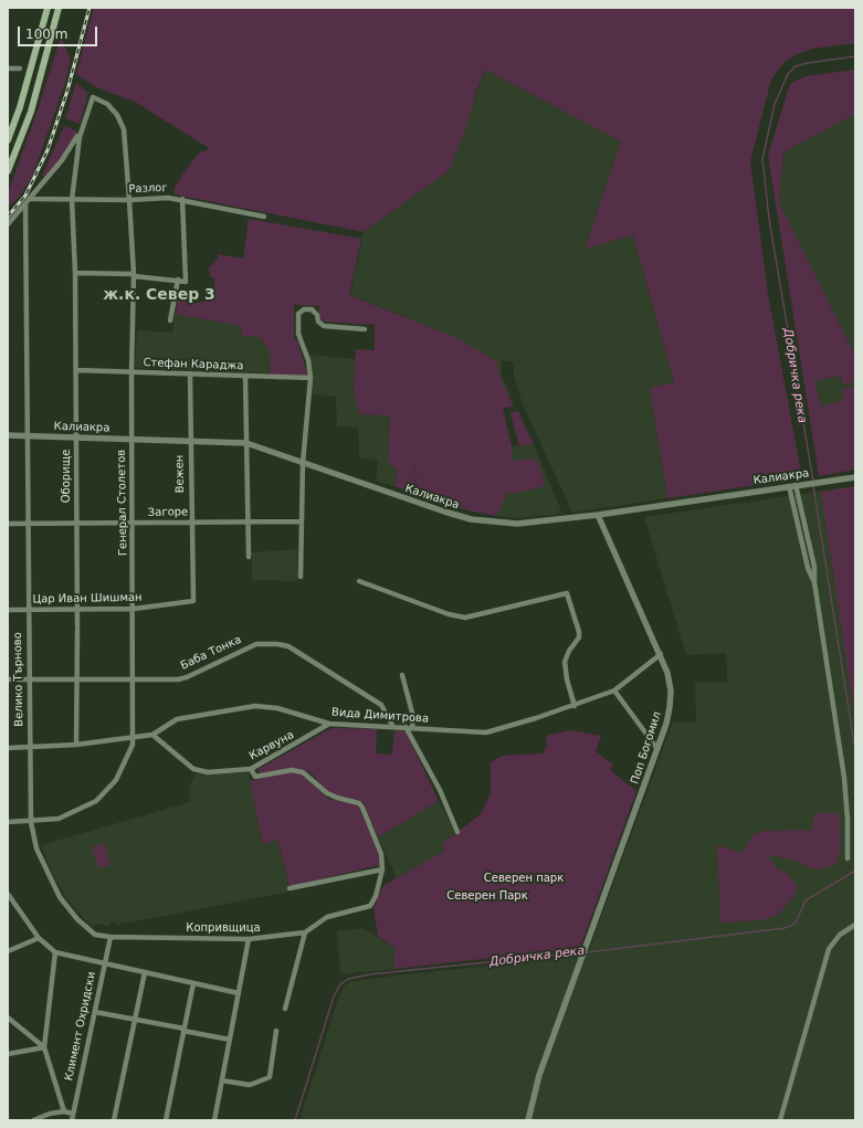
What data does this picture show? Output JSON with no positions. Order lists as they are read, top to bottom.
{
  "streets": {
    "street": [
      "Разлог",
      "Стефан Караджа",
      "Калиакра",
      "Вежен",
      "Оборище",
      "Генерал Столетов",
      "Загоре",
      "Цар Иван Шишман",
      "Баба Тонка",
      "Велико Търново",
      "Вида Димитрова",
      "Карвуна",
      "Поп Богомил",
      "Копривщица",
      "Климент Охридски"
    ]
  },
  "crossings": [
    ["Разлог", "Оборище"],
    ["Разлог", "Генерал Столетов"],
    ["Стефан Караджа", "Вежен"],
    ["Стефан Караджа", "Оборище"],
    ["Стефан Караджа", "Генерал Столетов"],
    ["Калиакра", "Вежен"],
    ["Калиакра", "Оборище"],
    ["Калиакра", "Генерал Столетов"],
    ["Калиакра", "Велико Търново"],
    ["Калиакра", "Поп Богомил"],
    ["Вежен", "Загоре"],
    ["Вежен", "Цар Иван Шишман"],
    ["Оборище", "Генерал Столетов"],
    ["Оборище", "Загоре"],
    ["Оборище", "Цар Иван Шишман"],
    ["Оборище", "Баба Тонка"],
    ["Оборище", "Вида Димитрова"],
    ["Генерал Столетов", "Загоре"],
    ["Генерал Столетов", "Цар Иван Шишман"],
    ["Генерал Столетов", "Баба Тонка"],
    ["Генерал Столетов", "Велико Търново"],
    ["Генерал Столетов", "Вида Димитрова"],
    ["Загоре", "Велико Търново"],
    ["Цар Иван Шишман", "Велико Търново"],
    ["Баба Тонка", "Велико Търново"],
    ["Баба Тонка", "Вида Димитрова"],
    ["Велико Търново", "Вида Димитрова"],
    ["Велико Търново", "Копривщица"],
    ["Велико Търново", "Климент Охридски"],
    ["Вида Димитрова", "Карвуна"],
    ["Вида Димитрова", "Поп Богомил"],
    ["Карвуна", "Копривщица"],
    ["Копривщица", "Климент Охридски"]
  ],
  "districts": ["ж.к. Север 3"],
  "water": ["Добричка река"],
  "parks": ["Северен парк", "Северен Парк"],
  "scale_bar": "100 m"
}
